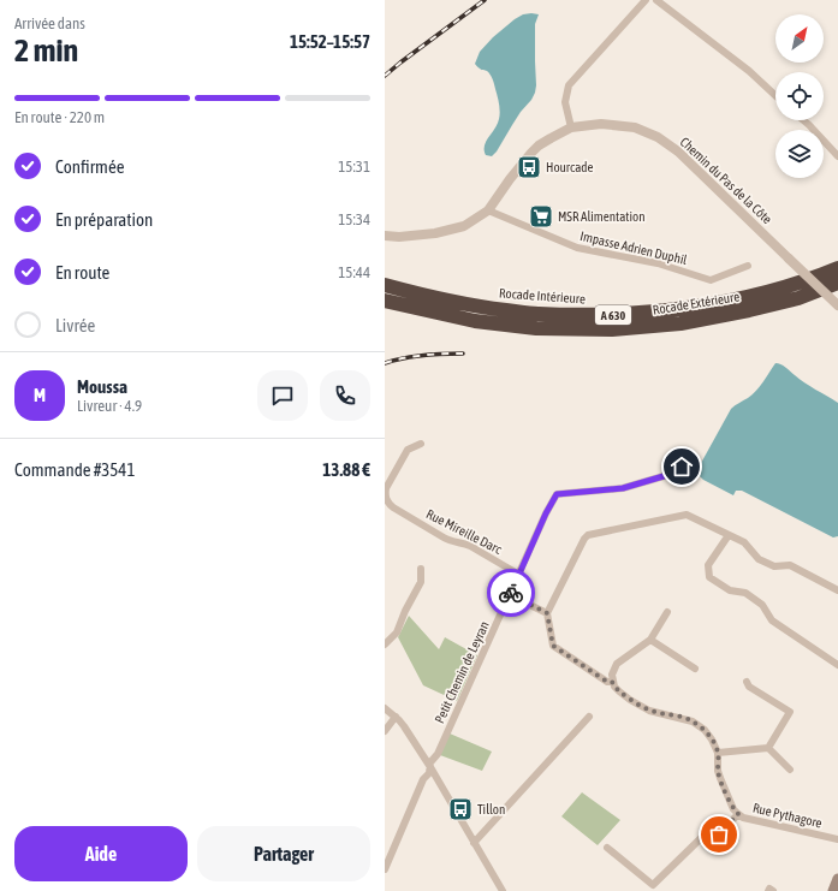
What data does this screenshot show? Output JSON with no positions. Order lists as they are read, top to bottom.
{
  "streets": {
    "highway": ["Rocade Intérieure", "Rocade Extérieure", "A 630"],
    "street": [
      "Chemin du Pas de la Côte",
      "Impasse Adrien Duphil",
      "Rue Mireille Darc",
      "Petit Chemin de Leyran",
      "Rue Pythagore"
    ]
  },
  "crossings": [
    ["Chemin du Pas de la Côte", "Impasse Adrien Duphil"],
    ["Rue Mireille Darc", "Petit Chemin de Leyran"]
  ],
  "places": {
    "bus stop": ["Hourcade", "Tillon"],
    "supermarket": ["MSR Alimentation"]
  },
  "north": "top right",
  "page": {
    "heading": ["2 min", "Arrivée dans", "15:52–15:57"],
    "panel": [
      "Moussa",
      "Livreur · 4.9",
      "Commande #3541",
      "13.88 €"
    ],
    "bar": "En route · 220 m",
    "list": [
      ["Confirmée", "15:31"],
      ["En préparation", "15:34"],
      ["En route", "15:44"],
      "Livrée"
    ],
    "round": "M",
    "buttons": ["Aide", "Partager"]
  }
}
